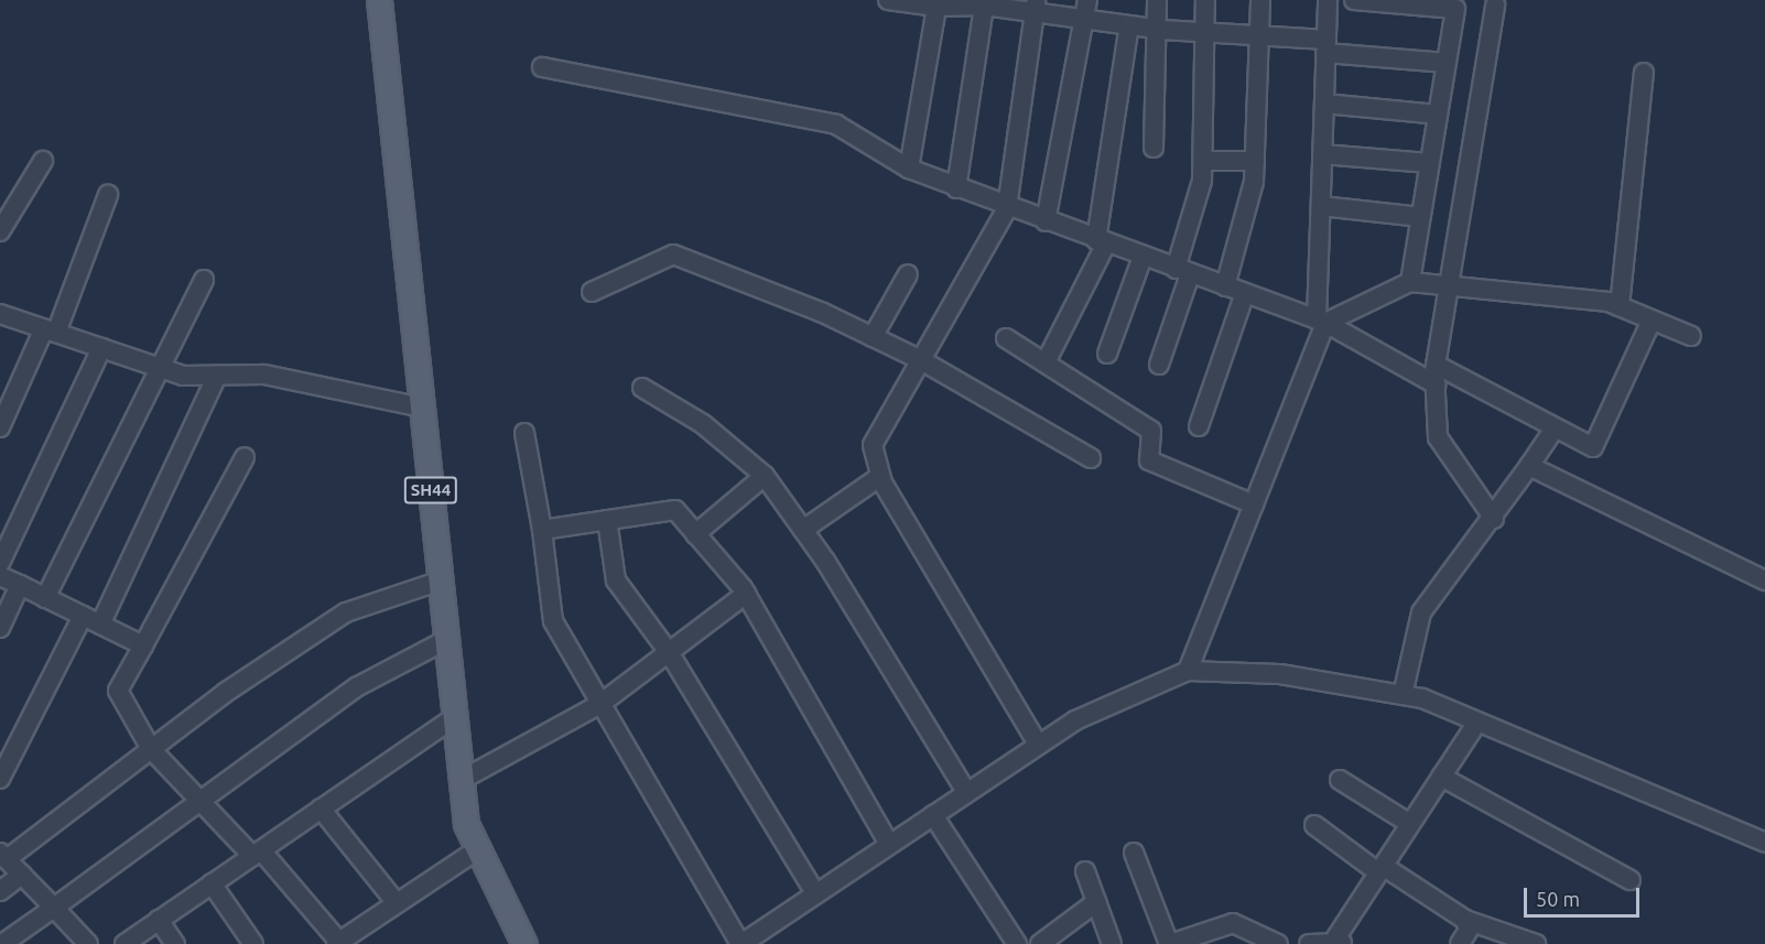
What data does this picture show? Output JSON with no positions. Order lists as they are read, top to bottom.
{
  "streets": {
    "main road": ["SH44"]
  },
  "scale_bar": "50 m"
}
